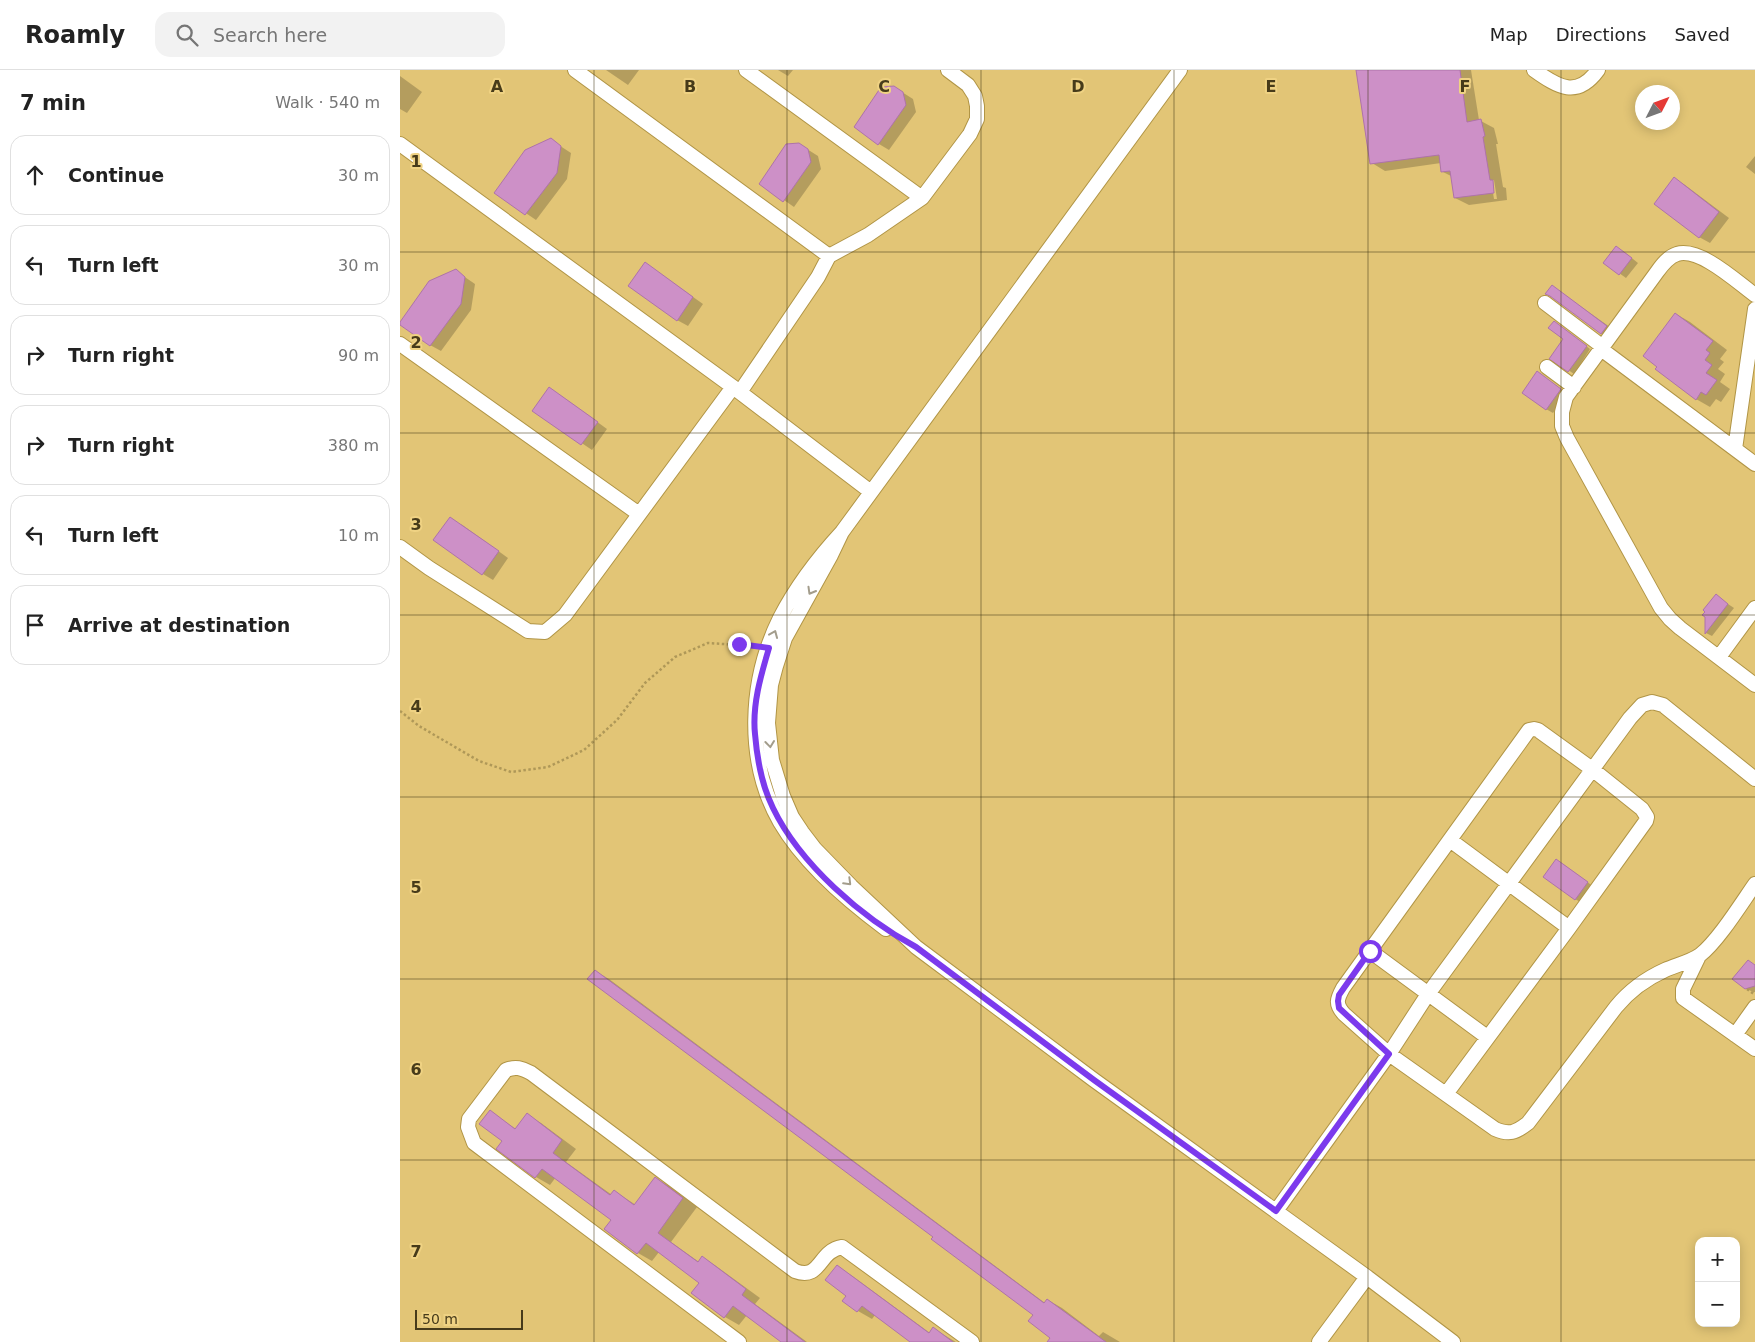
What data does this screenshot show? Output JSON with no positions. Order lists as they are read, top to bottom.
{
  "scale_bar": "50 m",
  "north": "top right",
  "page": {
    "header": "Roamly",
    "search": "Search here",
    "nav": ["Map", "Directions", "Saved"],
    "heading": ["7 min", "Walk · 540 m"],
    "list": [
      ["Continue", "30 m"],
      ["Turn left", "30 m"],
      ["Turn right", "90 m"],
      ["Turn right", "380 m"],
      ["Turn left", "10 m"],
      "Arrive at destination"
    ],
    "map_buttons": ["+", "−"],
    "scale": "50 m"
  },
  "grid": {
    "columns": [
      "A",
      "B",
      "C",
      "D",
      "E",
      "F"
    ],
    "rows": [
      "1",
      "2",
      "3",
      "4",
      "5",
      "6",
      "7"
    ]
  }
}
